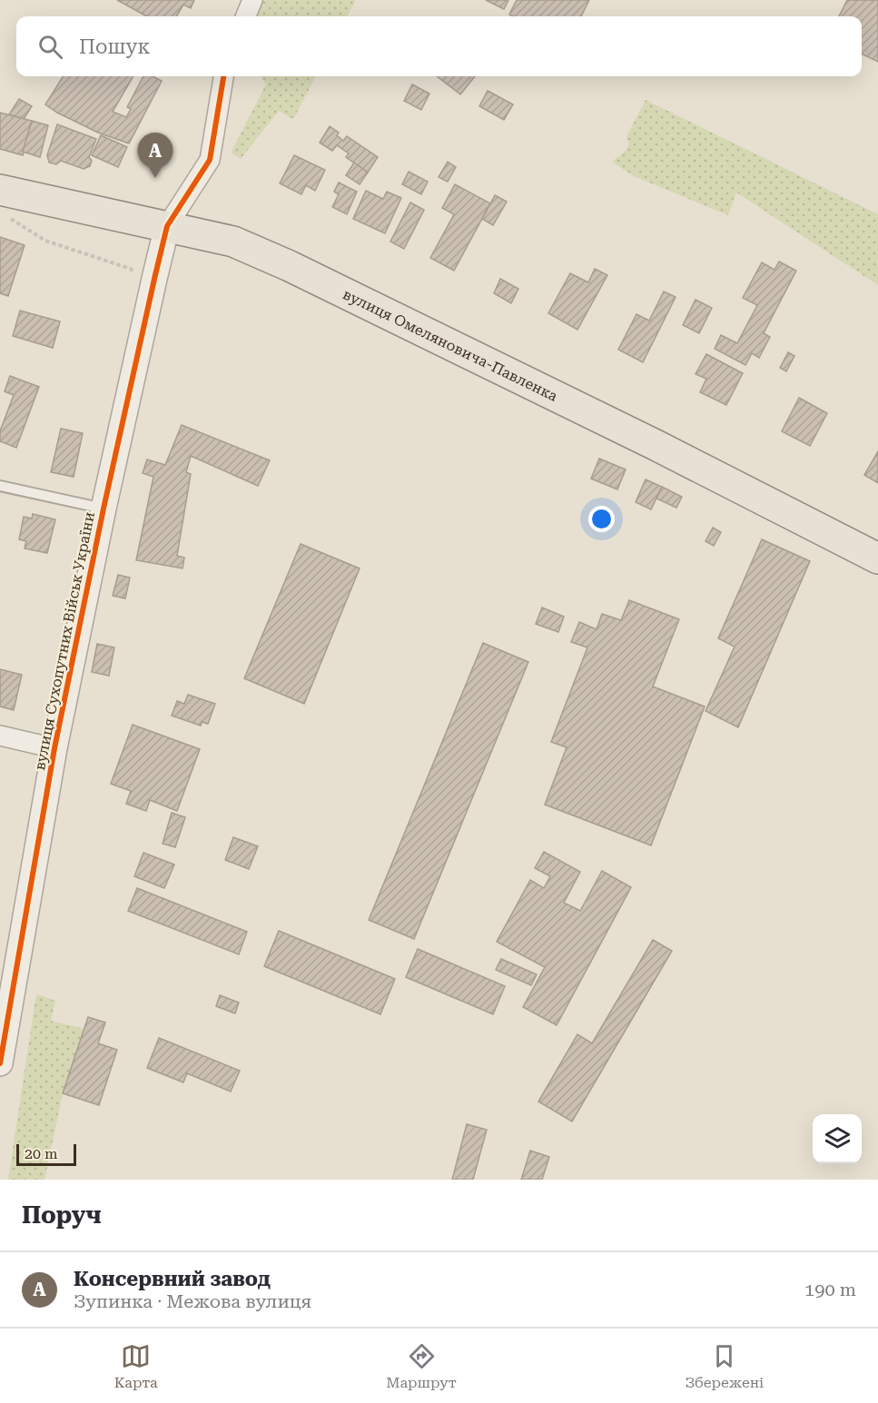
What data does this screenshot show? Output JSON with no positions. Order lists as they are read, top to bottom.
{
  "streets": {
    "main road": ["вулиця Омеляновича-Павленка"],
    "street": ["вулиця Сухопутних Військ України"]
  },
  "crossings": [
    ["вулиця Омеляновича-Павленка", "вулиця Сухопутних Військ України"]
  ],
  "scale_bar": "20 m",
  "page": {
    "search": "Пошук",
    "pins": "A",
    "scale": "20 m",
    "heading": "Поруч",
    "list": [
      {
        "mark": "A",
        "name": "Консервний завод",
        "note": "Зупинка · Межова вулиця",
        "value": "190 m"
      }
    ],
    "nav": ["Карта", "Маршрут", "Збережені"]
  }
}
